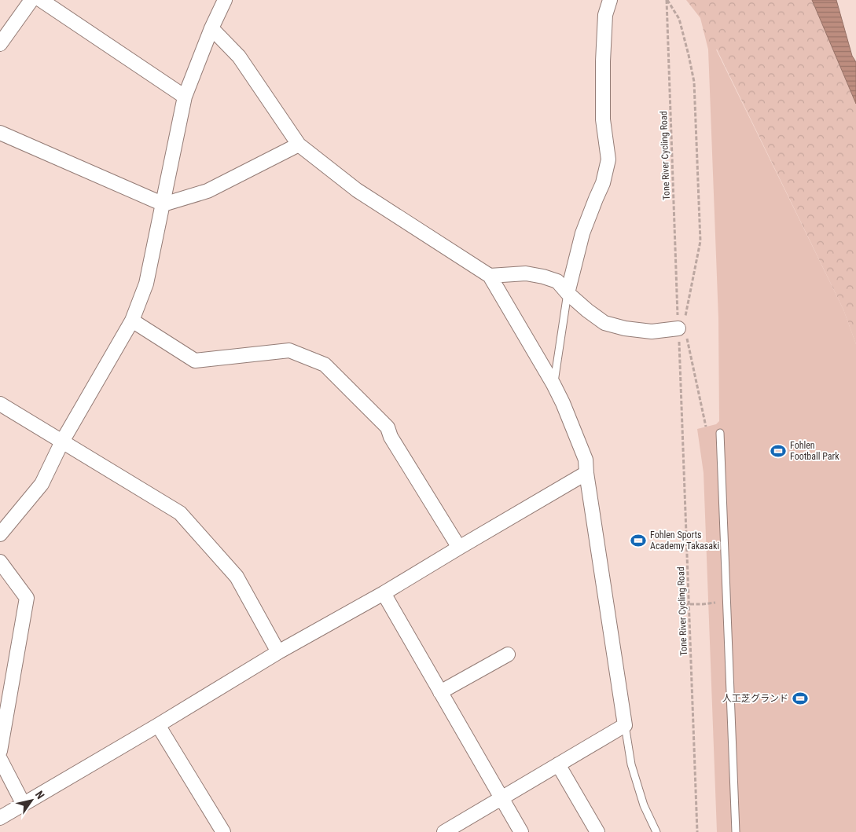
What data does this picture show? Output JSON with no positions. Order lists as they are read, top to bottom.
{
  "streets": {
    "path": ["Tone River Cycling Road"]
  },
  "places": {
    "sports": ["Fohlen Football Park", "Fohlen Sports Academy Takasaki", "人工芝グランド"]
  },
  "north": "top right"
}
